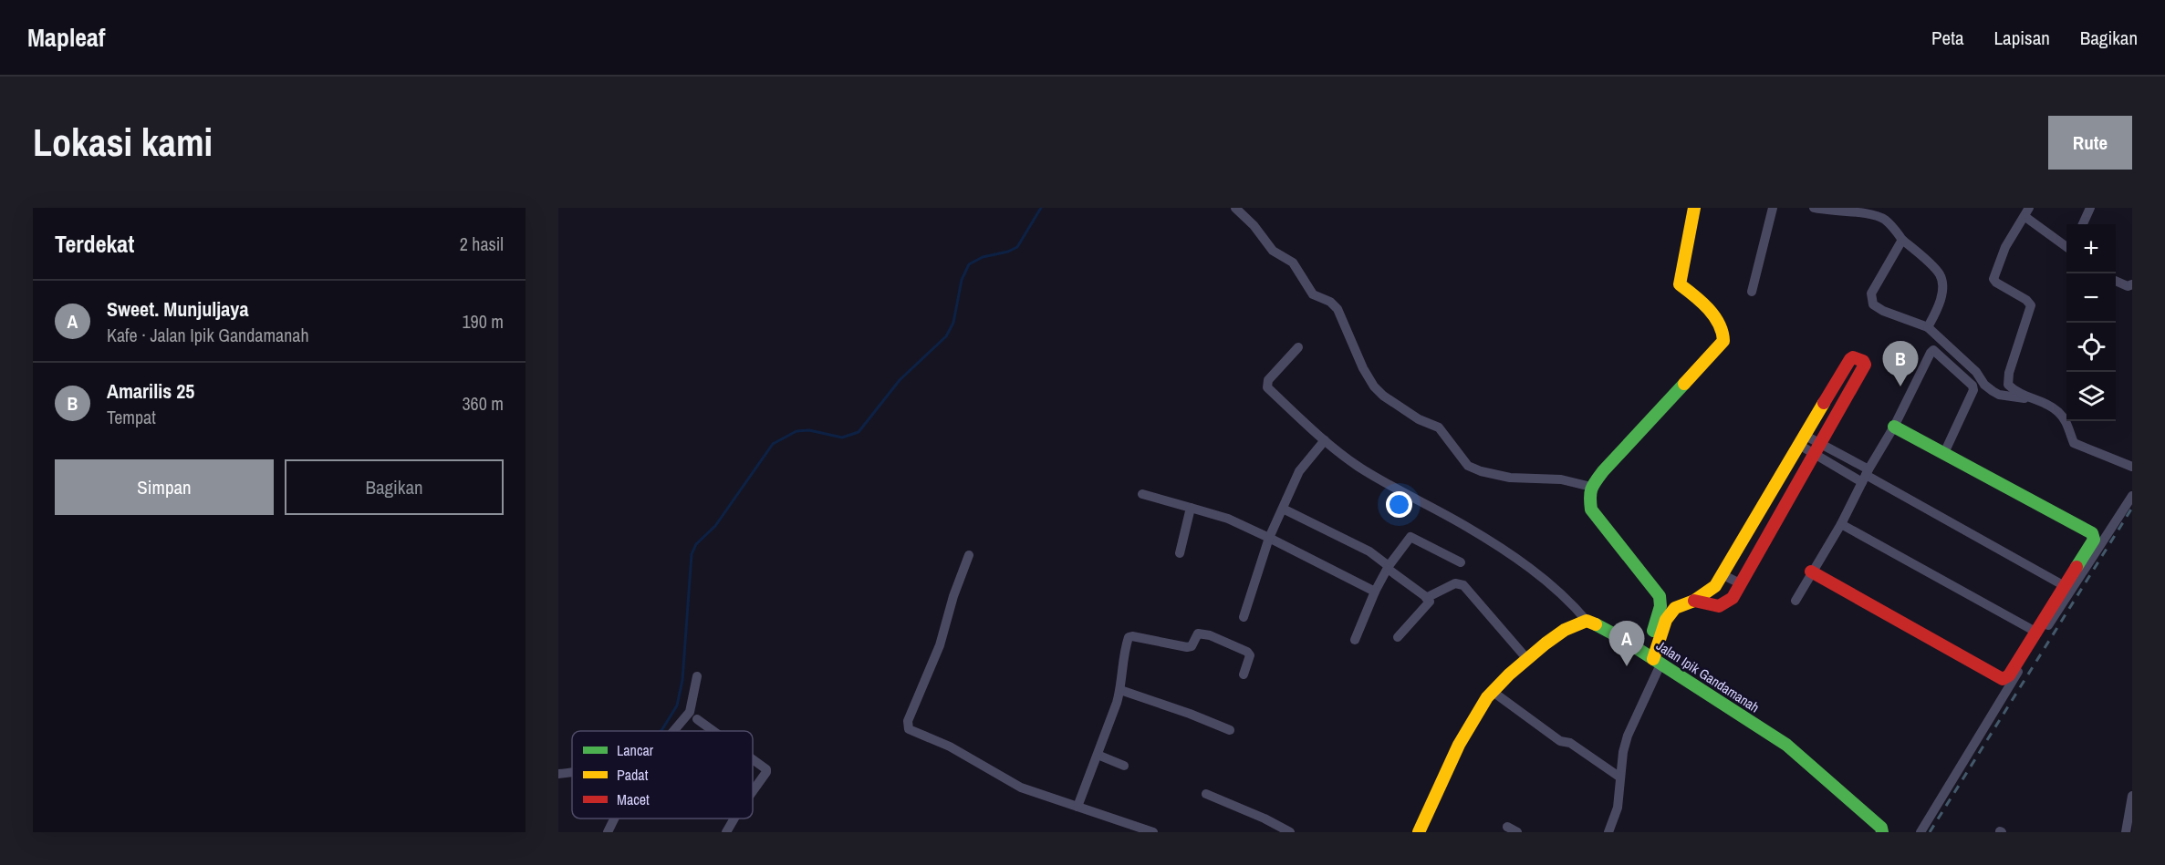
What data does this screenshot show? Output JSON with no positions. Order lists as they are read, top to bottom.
{
  "streets": {
    "street": ["Jalan Ipik Gandamanah"]
  },
  "legend": ["Lancar", "Padat", "Macet"],
  "page": {
    "header": "Mapleaf",
    "nav": ["Peta", "Lapisan", "Bagikan"],
    "buttons": [
      "Rute",
      ["Simpan", "Bagikan"]
    ],
    "title": "Lokasi kami",
    "heading": ["Terdekat", "2 hasil"],
    "map_buttons": ["+", "−"],
    "list": [
      {
        "mark": "A",
        "name": "Sweet. Munjuljaya",
        "note": "Kafe · Jalan Ipik Gandamanah",
        "value": "190 m"
      },
      {
        "mark": "B",
        "name": "Amarilis 25",
        "note": "Tempat",
        "value": "360 m"
      }
    ],
    "pins": ["B", "A"]
  }
}
